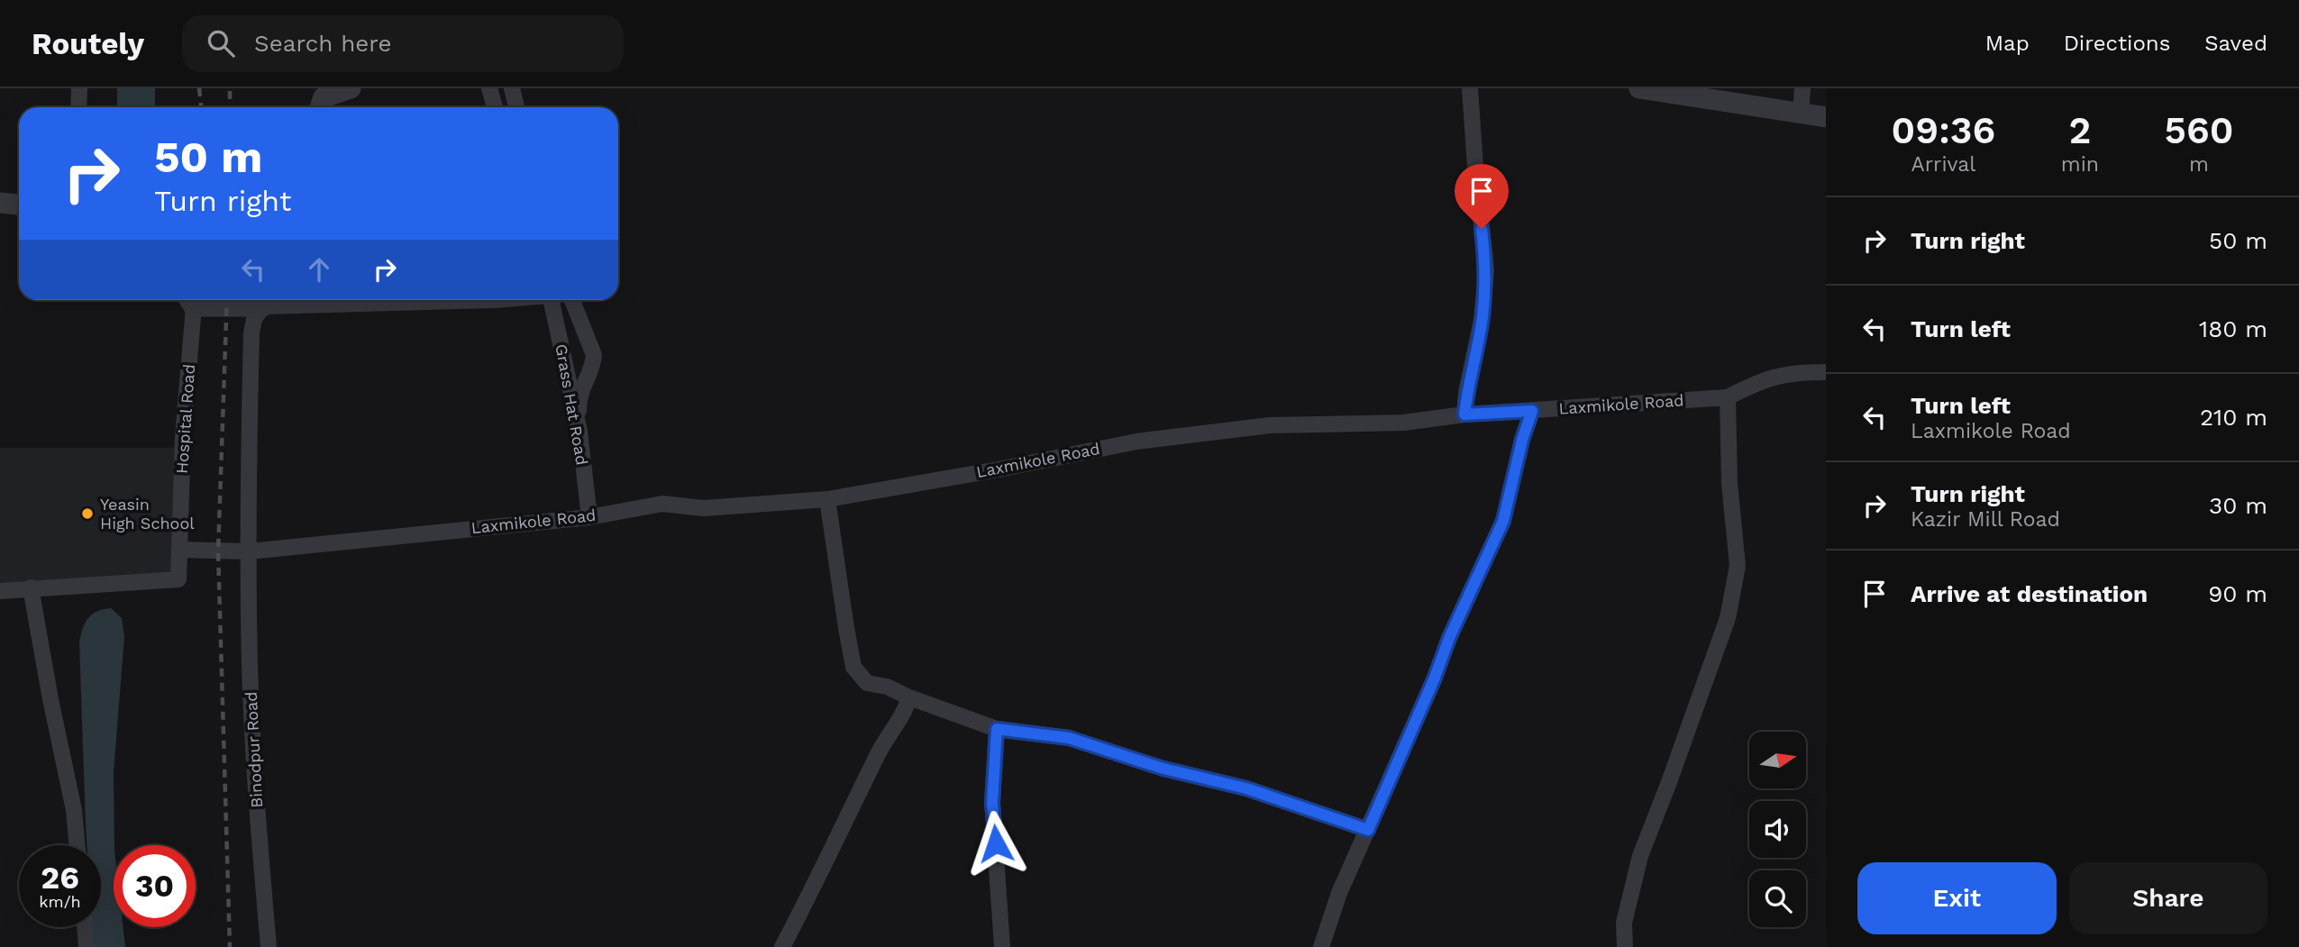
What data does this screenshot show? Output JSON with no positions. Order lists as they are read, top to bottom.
{
  "streets": {
    "street": [
      "Grass Hat Road",
      "Laxmikole Road",
      "Hospital Road",
      "Binodpur Road"
    ]
  },
  "crossings": [
    ["Grass Hat Road", "Laxmikole Road"],
    ["Laxmikole Road", "Hospital Road"],
    ["Laxmikole Road", "Binodpur Road"]
  ],
  "places": ["Yeasin High School"],
  "north": "right",
  "page": {
    "header": "Routely",
    "search": "Search here",
    "nav": ["Map", "Directions", "Saved"],
    "eta": [
      "09:36",
      "Arrival",
      "2",
      "min",
      "560",
      "m"
    ],
    "turn": ["50 m", "Turn right"],
    "list": [
      {
        "name": "Turn right",
        "value": "50 m"
      },
      {
        "name": "Turn left",
        "value": "180 m"
      },
      {
        "name": "Turn left",
        "note": "Laxmikole Road",
        "value": "210 m"
      },
      {
        "name": "Turn right",
        "note": "Kazir Mill Road",
        "value": "30 m"
      },
      {
        "name": "Arrive at destination",
        "value": "90 m"
      }
    ],
    "speed": "26 km/h",
    "limit": "30",
    "buttons": ["Exit", "Share"]
  }
}
